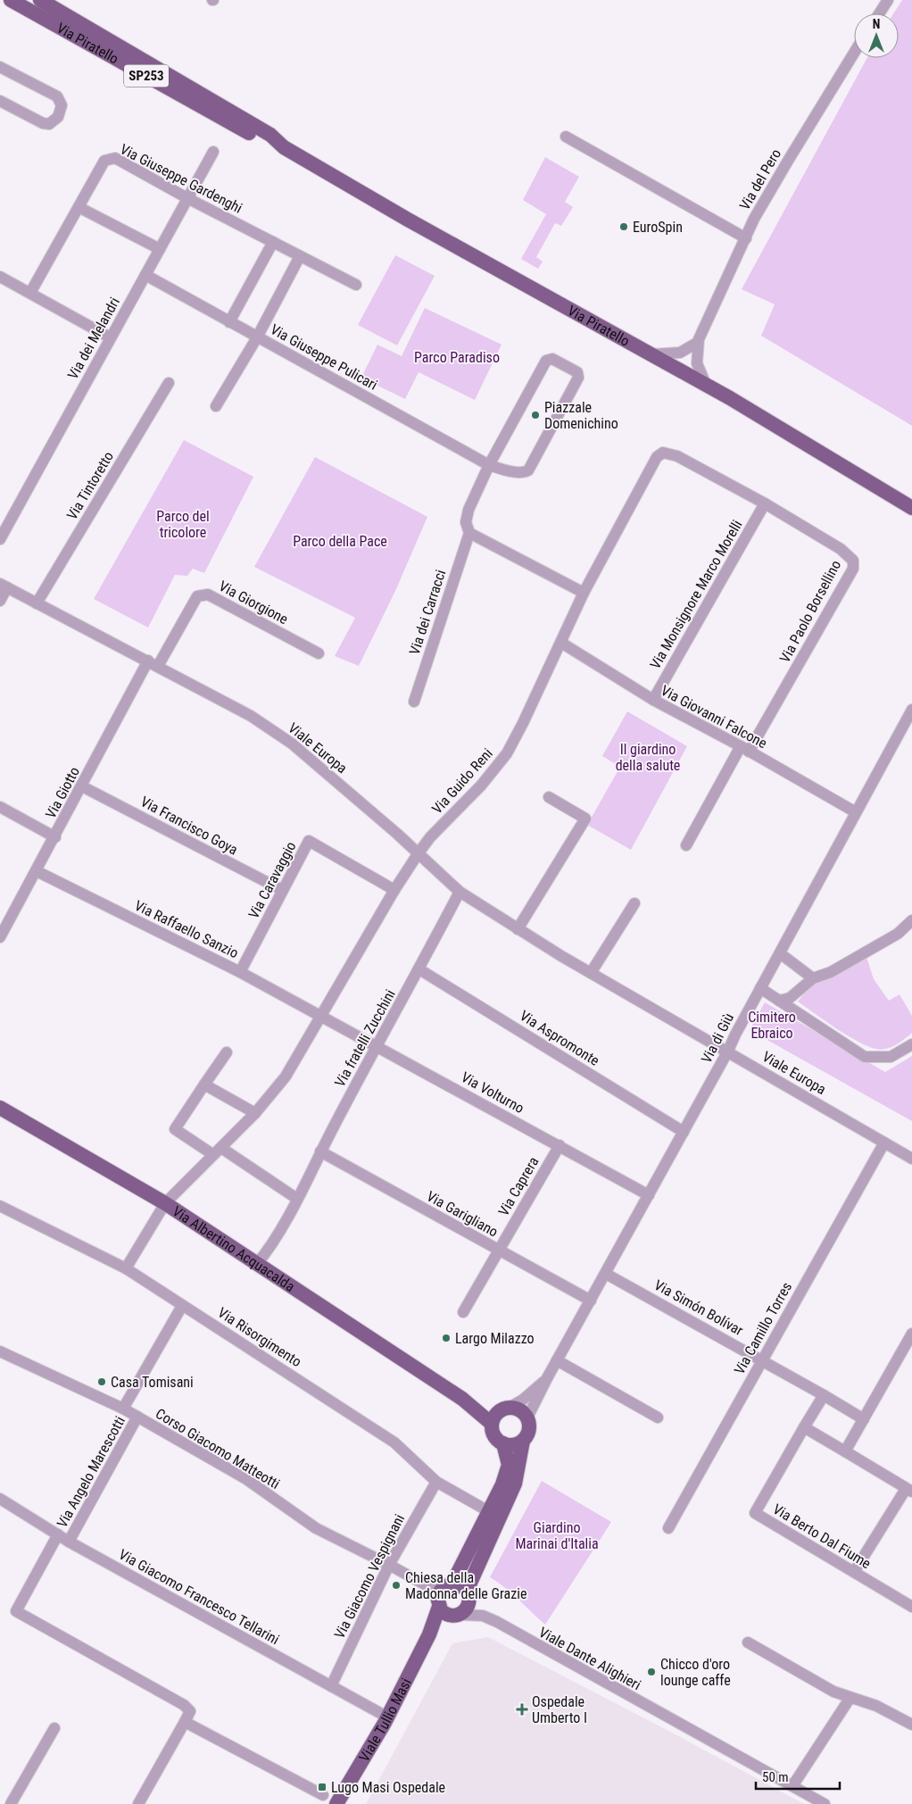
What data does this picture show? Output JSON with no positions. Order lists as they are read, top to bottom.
{
  "streets": {
    "main road": [
      "Via Piratello",
      "SP253",
      "Via Albertino Acquacalda",
      "Viale Tullio Masi"
    ],
    "street": [
      "Via Giuseppe Gardenghi",
      "Via del Pero",
      "Via dei Melandri",
      "Via Giuseppe Pulicari",
      "Via Tintoretto",
      "Via Monsignore Marco Morelli",
      "Via Giorgione",
      "Via Paolo Borsellino",
      "Via dei Carracci",
      "Via Giovanni Falcone",
      "Viale Europa",
      "Via Guido Reni",
      "Via Giotto",
      "Via Francisco Goya",
      "Via Caravaggio",
      "Via Raffaello Sanzio",
      "Via fratelli Zucchini",
      "Via Aspromonte",
      "Via di Giù",
      "Via Volturno",
      "Via Caprera",
      "Via Garigliano",
      "Via Simón Bolívar",
      "Via Camillo Torres",
      "Via Risorgimento",
      "Corso Giacomo Matteotti",
      "Via Angelo Marescotti",
      "Via Berto Dal Fiume",
      "Via Giacomo Vespignani",
      "Via Giacomo Francesco Tellarini",
      "Viale Dante Alighieri"
    ]
  },
  "crossings": [
    ["Via Piratello", "Via del Pero"],
    ["Via Giuseppe Gardenghi", "Via dei Melandri"],
    ["Via dei Melandri", "Via Giuseppe Pulicari"],
    ["Via Giuseppe Pulicari", "Via dei Carracci"],
    ["Via Tintoretto", "Viale Europa"],
    ["Via Monsignore Marco Morelli", "Via Paolo Borsellino"],
    ["Via Monsignore Marco Morelli", "Via Giovanni Falcone"],
    ["Via Giorgione", "Viale Europa"],
    ["Via Giorgione", "Via Giotto"],
    ["Via Paolo Borsellino", "Via Giovanni Falcone"],
    ["Via Paolo Borsellino", "Via Guido Reni"],
    ["Via Giovanni Falcone", "Via Guido Reni"],
    ["Via Giovanni Falcone", "Via di Giù"],
    ["Viale Europa", "Via Guido Reni"],
    ["Viale Europa", "Via Giotto"],
    ["Viale Europa", "Via fratelli Zucchini"],
    ["Viale Europa", "Via di Giù"],
    ["Viale Europa", "Via Camillo Torres"],
    ["Via Guido Reni", "Via Caravaggio"],
    ["Via Guido Reni", "Via Raffaello Sanzio"],
    ["Via Guido Reni", "Via Volturno"],
    ["Via Guido Reni", "Via Albertino Acquacalda"],
    ["Via Guido Reni", "Via Risorgimento"],
    ["Via Giotto", "Via Francisco Goya"],
    ["Via Giotto", "Via Raffaello Sanzio"],
    ["Via Francisco Goya", "Via Caravaggio"],
    ["Via Caravaggio", "Via Raffaello Sanzio"],
    ["Via Raffaello Sanzio", "Via Volturno"],
    ["Via fratelli Zucchini", "Via Aspromonte"],
    ["Via fratelli Zucchini", "Via Volturno"],
    ["Via fratelli Zucchini", "Via Garigliano"],
    ["Via fratelli Zucchini", "Via Albertino Acquacalda"],
    ["Via Aspromonte", "Via di Giù"],
    ["Via di Giù", "Via Volturno"],
    ["Via di Giù", "Via Garigliano"],
    ["Via di Giù", "Via Albertino Acquacalda"],
    ["Via di Giù", "Via Simón Bolívar"],
    ["Via di Giù", "Viale Tullio Masi"],
    ["Via Volturno", "Via Caprera"],
    ["Via Caprera", "Via Garigliano"],
    ["Via Albertino Acquacalda", "Viale Tullio Masi"],
    ["Via Simón Bolívar", "Via Camillo Torres"],
    ["Via Risorgimento", "Via Giacomo Vespignani"],
    ["Corso Giacomo Matteotti", "Via Angelo Marescotti"],
    ["Corso Giacomo Matteotti", "Via Giacomo Vespignani"],
    ["Corso Giacomo Matteotti", "Viale Dante Alighieri"],
    ["Corso Giacomo Matteotti", "Viale Tullio Masi"],
    ["Via Angelo Marescotti", "Via Giacomo Francesco Tellarini"],
    ["Via Giacomo Vespignani", "Via Giacomo Francesco Tellarini"],
    ["Via Giacomo Francesco Tellarini", "Viale Tullio Masi"],
    ["Viale Dante Alighieri", "Viale Tullio Masi"]
  ],
  "parks": [
    "Parco Paradiso",
    "Parco del tricolore",
    "Parco della Pace",
    "Il giardino della salute",
    "Cimitero Ebraico",
    "Giardino Marinai d'Italia"
  ],
  "places": {
    "other": [
      "EuroSpin",
      "Piazzale Domenichino",
      "Largo Milazzo",
      "Casa Tomisani",
      "Chiesa della Madonna delle Grazie",
      "Chicco d'oro lounge caffe"
    ],
    "health": ["Ospedale Umberto I"],
    "transit": ["Lugo Masi Ospedale"]
  },
  "scale_bar": "50 m",
  "north": "top"
}
